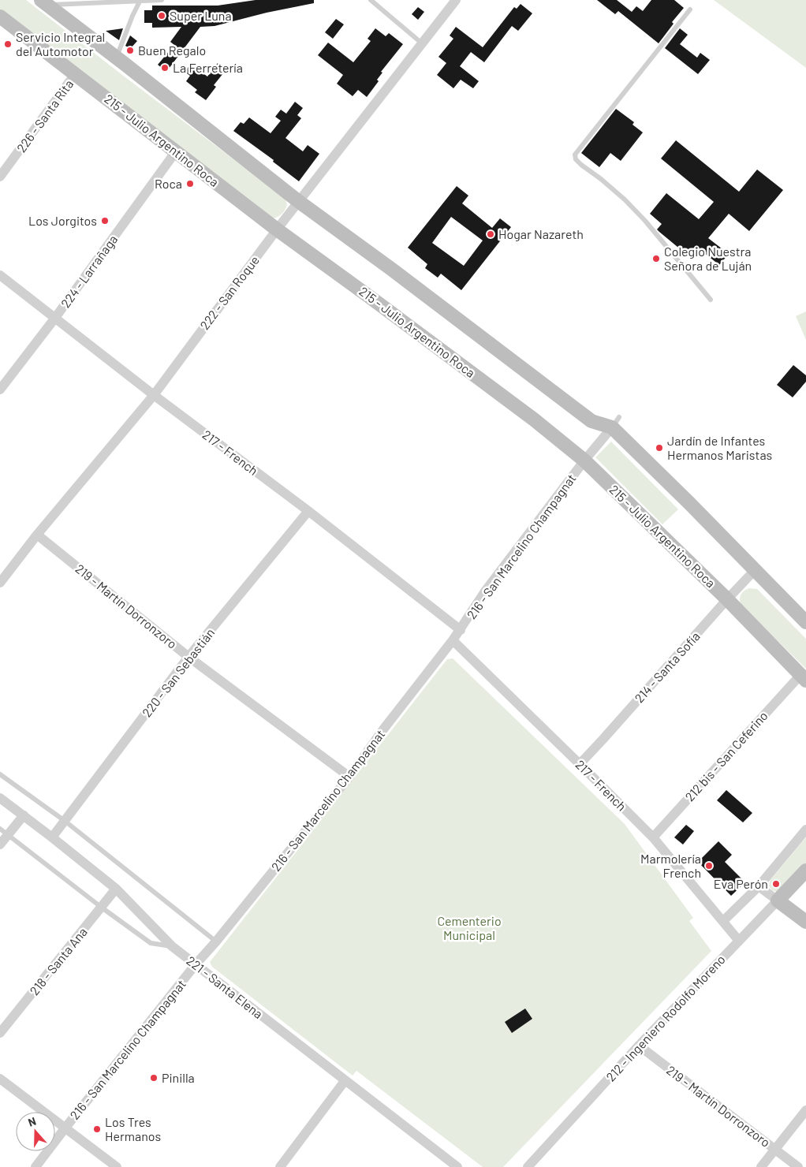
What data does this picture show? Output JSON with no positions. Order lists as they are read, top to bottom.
{
  "streets": {
    "street": [
      "226 - Santa Rita",
      "215 - Julio Argentino Roca",
      "224 - Larrañaga",
      "222 - San Roque",
      "217 - French",
      "216 - San Marcelino Champagnat",
      "219 - Martín Dorronzoro",
      "214 - Santa Sofía",
      "220 - San Sebastián",
      "212 bis - San Ceferino",
      "218 - Santa Ana",
      "221 - Santa Elena",
      "212 - Ingeniero Rodolfo Moreno"
    ]
  },
  "crossings": [
    ["226 - Santa Rita", "215 - Julio Argentino Roca"],
    ["215 - Julio Argentino Roca", "224 - Larrañaga"],
    ["215 - Julio Argentino Roca", "222 - San Roque"],
    ["215 - Julio Argentino Roca", "216 - San Marcelino Champagnat"],
    ["215 - Julio Argentino Roca", "214 - Santa Sofía"],
    ["215 - Julio Argentino Roca", "212 bis - San Ceferino"],
    ["224 - Larrañaga", "217 - French"],
    ["222 - San Roque", "217 - French"],
    ["222 - San Roque", "219 - Martín Dorronzoro"],
    ["217 - French", "216 - San Marcelino Champagnat"],
    ["217 - French", "214 - Santa Sofía"],
    ["217 - French", "220 - San Sebastián"],
    ["217 - French", "212 bis - San Ceferino"],
    ["217 - French", "212 - Ingeniero Rodolfo Moreno"],
    ["216 - San Marcelino Champagnat", "219 - Martín Dorronzoro"],
    ["216 - San Marcelino Champagnat", "221 - Santa Elena"],
    ["219 - Martín Dorronzoro", "220 - San Sebastián"],
    ["219 - Martín Dorronzoro", "212 - Ingeniero Rodolfo Moreno"],
    ["220 - San Sebastián", "221 - Santa Elena"],
    ["218 - Santa Ana", "221 - Santa Elena"]
  ],
  "parks": ["Cementerio Municipal"],
  "places": [
    "Super Luna",
    "Servicio Integral del Automotor",
    "Buen Regalo",
    "La Ferretería",
    "Roca",
    "Los Jorgitos",
    "Hogar Nazareth",
    "Colegio Nuestra Señora de Luján",
    "Jardín de Infantes Hermanos Maristas",
    "Marmolería French",
    "Eva Perón",
    "Pinilla",
    "Los Tres Hermanos"
  ],
  "north": "top"
}
